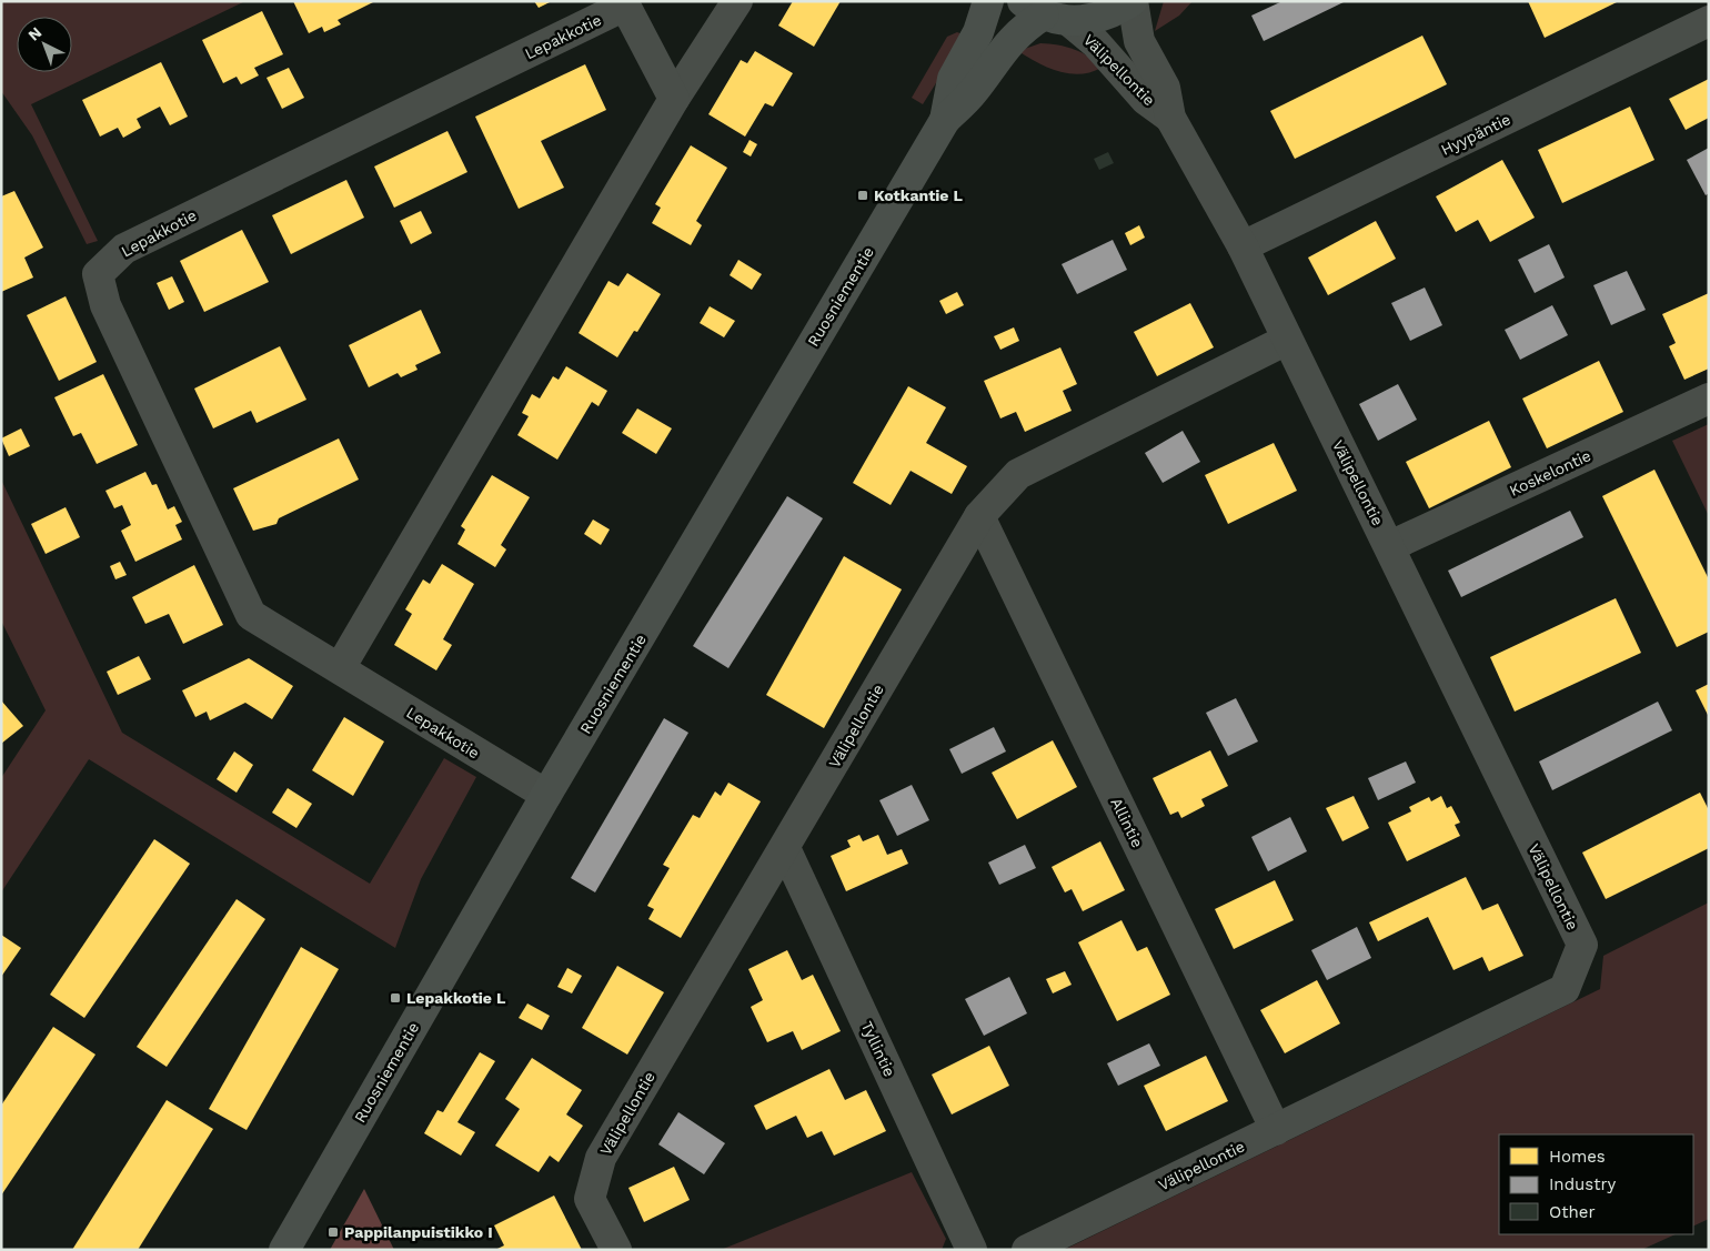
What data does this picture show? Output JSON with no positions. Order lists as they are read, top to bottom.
{
  "streets": {
    "main road": ["Ruosniementie"],
    "street": [
      "Lepakkotie",
      "Välipellontie",
      "Hyypäntie",
      "Koskelontie",
      "Allintie",
      "Tyllintie"
    ]
  },
  "crossings": [
    ["Lepakkotie", "Ruosniementie"],
    ["Välipellontie", "Hyypäntie"],
    ["Välipellontie", "Ruosniementie"],
    ["Välipellontie", "Koskelontie"],
    ["Välipellontie", "Allintie"],
    ["Välipellontie", "Tyllintie"]
  ],
  "places": {
    "transit": ["Kotkantie L", "Lepakkotie L", "Pappilanpuistikko I"]
  },
  "legend": ["Homes", "Industry", "Other"],
  "north": "top left"
}
